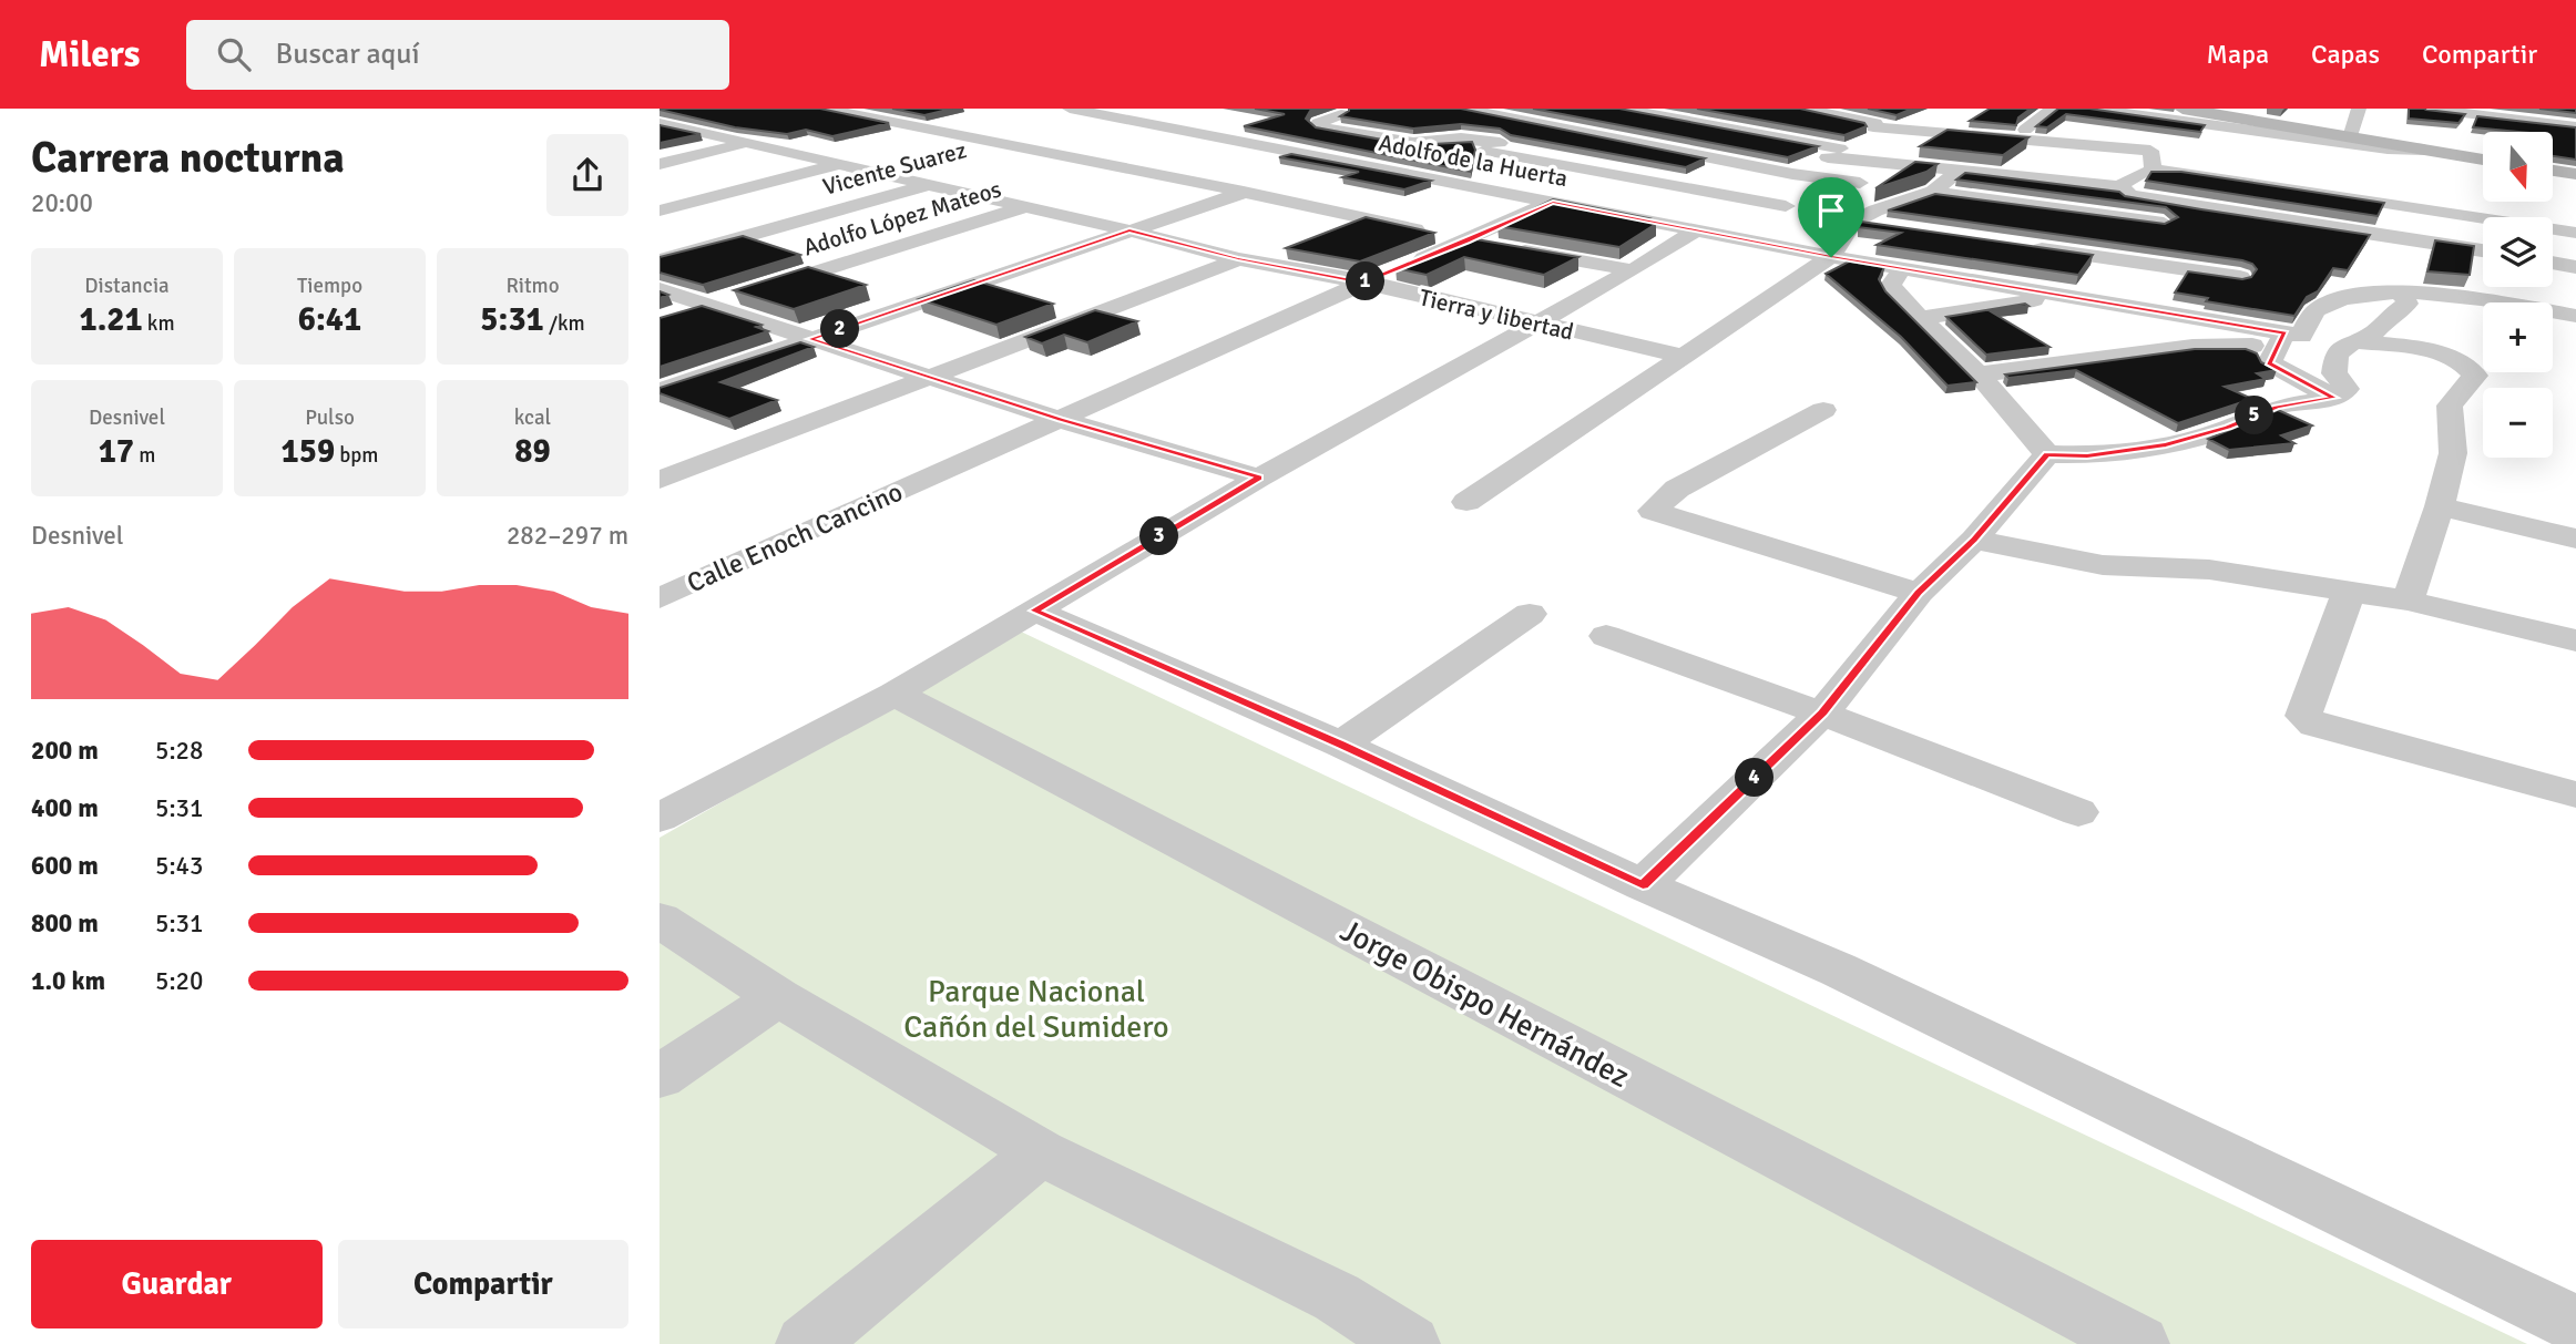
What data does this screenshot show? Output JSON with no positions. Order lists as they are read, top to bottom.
{
  "streets": {
    "street": [
      "Adolfo de la Huerta",
      "Vicente Suarez",
      "Adolfo López Mateos",
      "Tierra y libertad",
      "Calle Enoch Cancino",
      "Jorge Obispo Hernández"
    ]
  },
  "crossings": [
    ["Adolfo de la Huerta", "Vicente Suarez"],
    ["Adolfo de la Huerta", "Calle Enoch Cancino"],
    ["Adolfo López Mateos", "Tierra y libertad"],
    ["Tierra y libertad", "Calle Enoch Cancino"]
  ],
  "parks": ["Parque Nacional Cañón del Sumidero"],
  "north": "bottom",
  "page": {
    "header": "Milers",
    "search": "Buscar aquí",
    "nav": ["Mapa", "Capas", "Compartir"],
    "heading": ["Carrera nocturna", "20:00"],
    "map_buttons": ["+", "−"],
    "stats": [
      ["Distancia", "1.21 km"],
      ["Tiempo", "6:41"],
      ["Ritmo", "5:31 /km"],
      ["Desnivel", "17 m"],
      ["Pulso", "159 bpm"],
      ["kcal", "89"]
    ],
    "pins": [
      "1",
      "2",
      "5",
      "3",
      "4"
    ],
    "chart": ["Desnivel", "282–297 m"],
    "list": [
      {
        "name": "200 m",
        "note": "5:28"
      },
      {
        "name": "400 m",
        "note": "5:31"
      },
      {
        "name": "600 m",
        "note": "5:43"
      },
      {
        "name": "800 m",
        "note": "5:31"
      },
      {
        "name": "1.0 km",
        "note": "5:20"
      }
    ],
    "buttons": ["Guardar", "Compartir"]
  }
}
